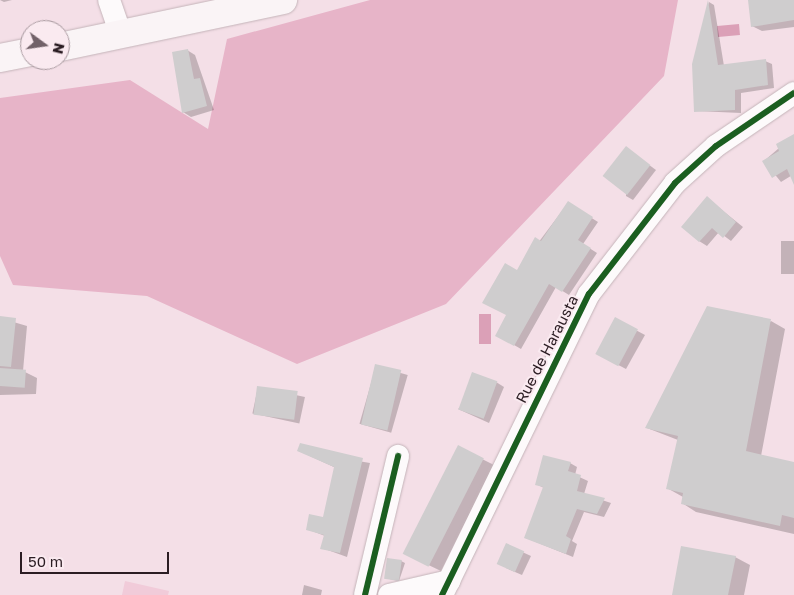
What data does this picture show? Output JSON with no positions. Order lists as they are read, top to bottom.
{
  "streets": {
    "street": ["Rue de Harausta"]
  },
  "scale_bar": "50 m",
  "north": "right"
}
